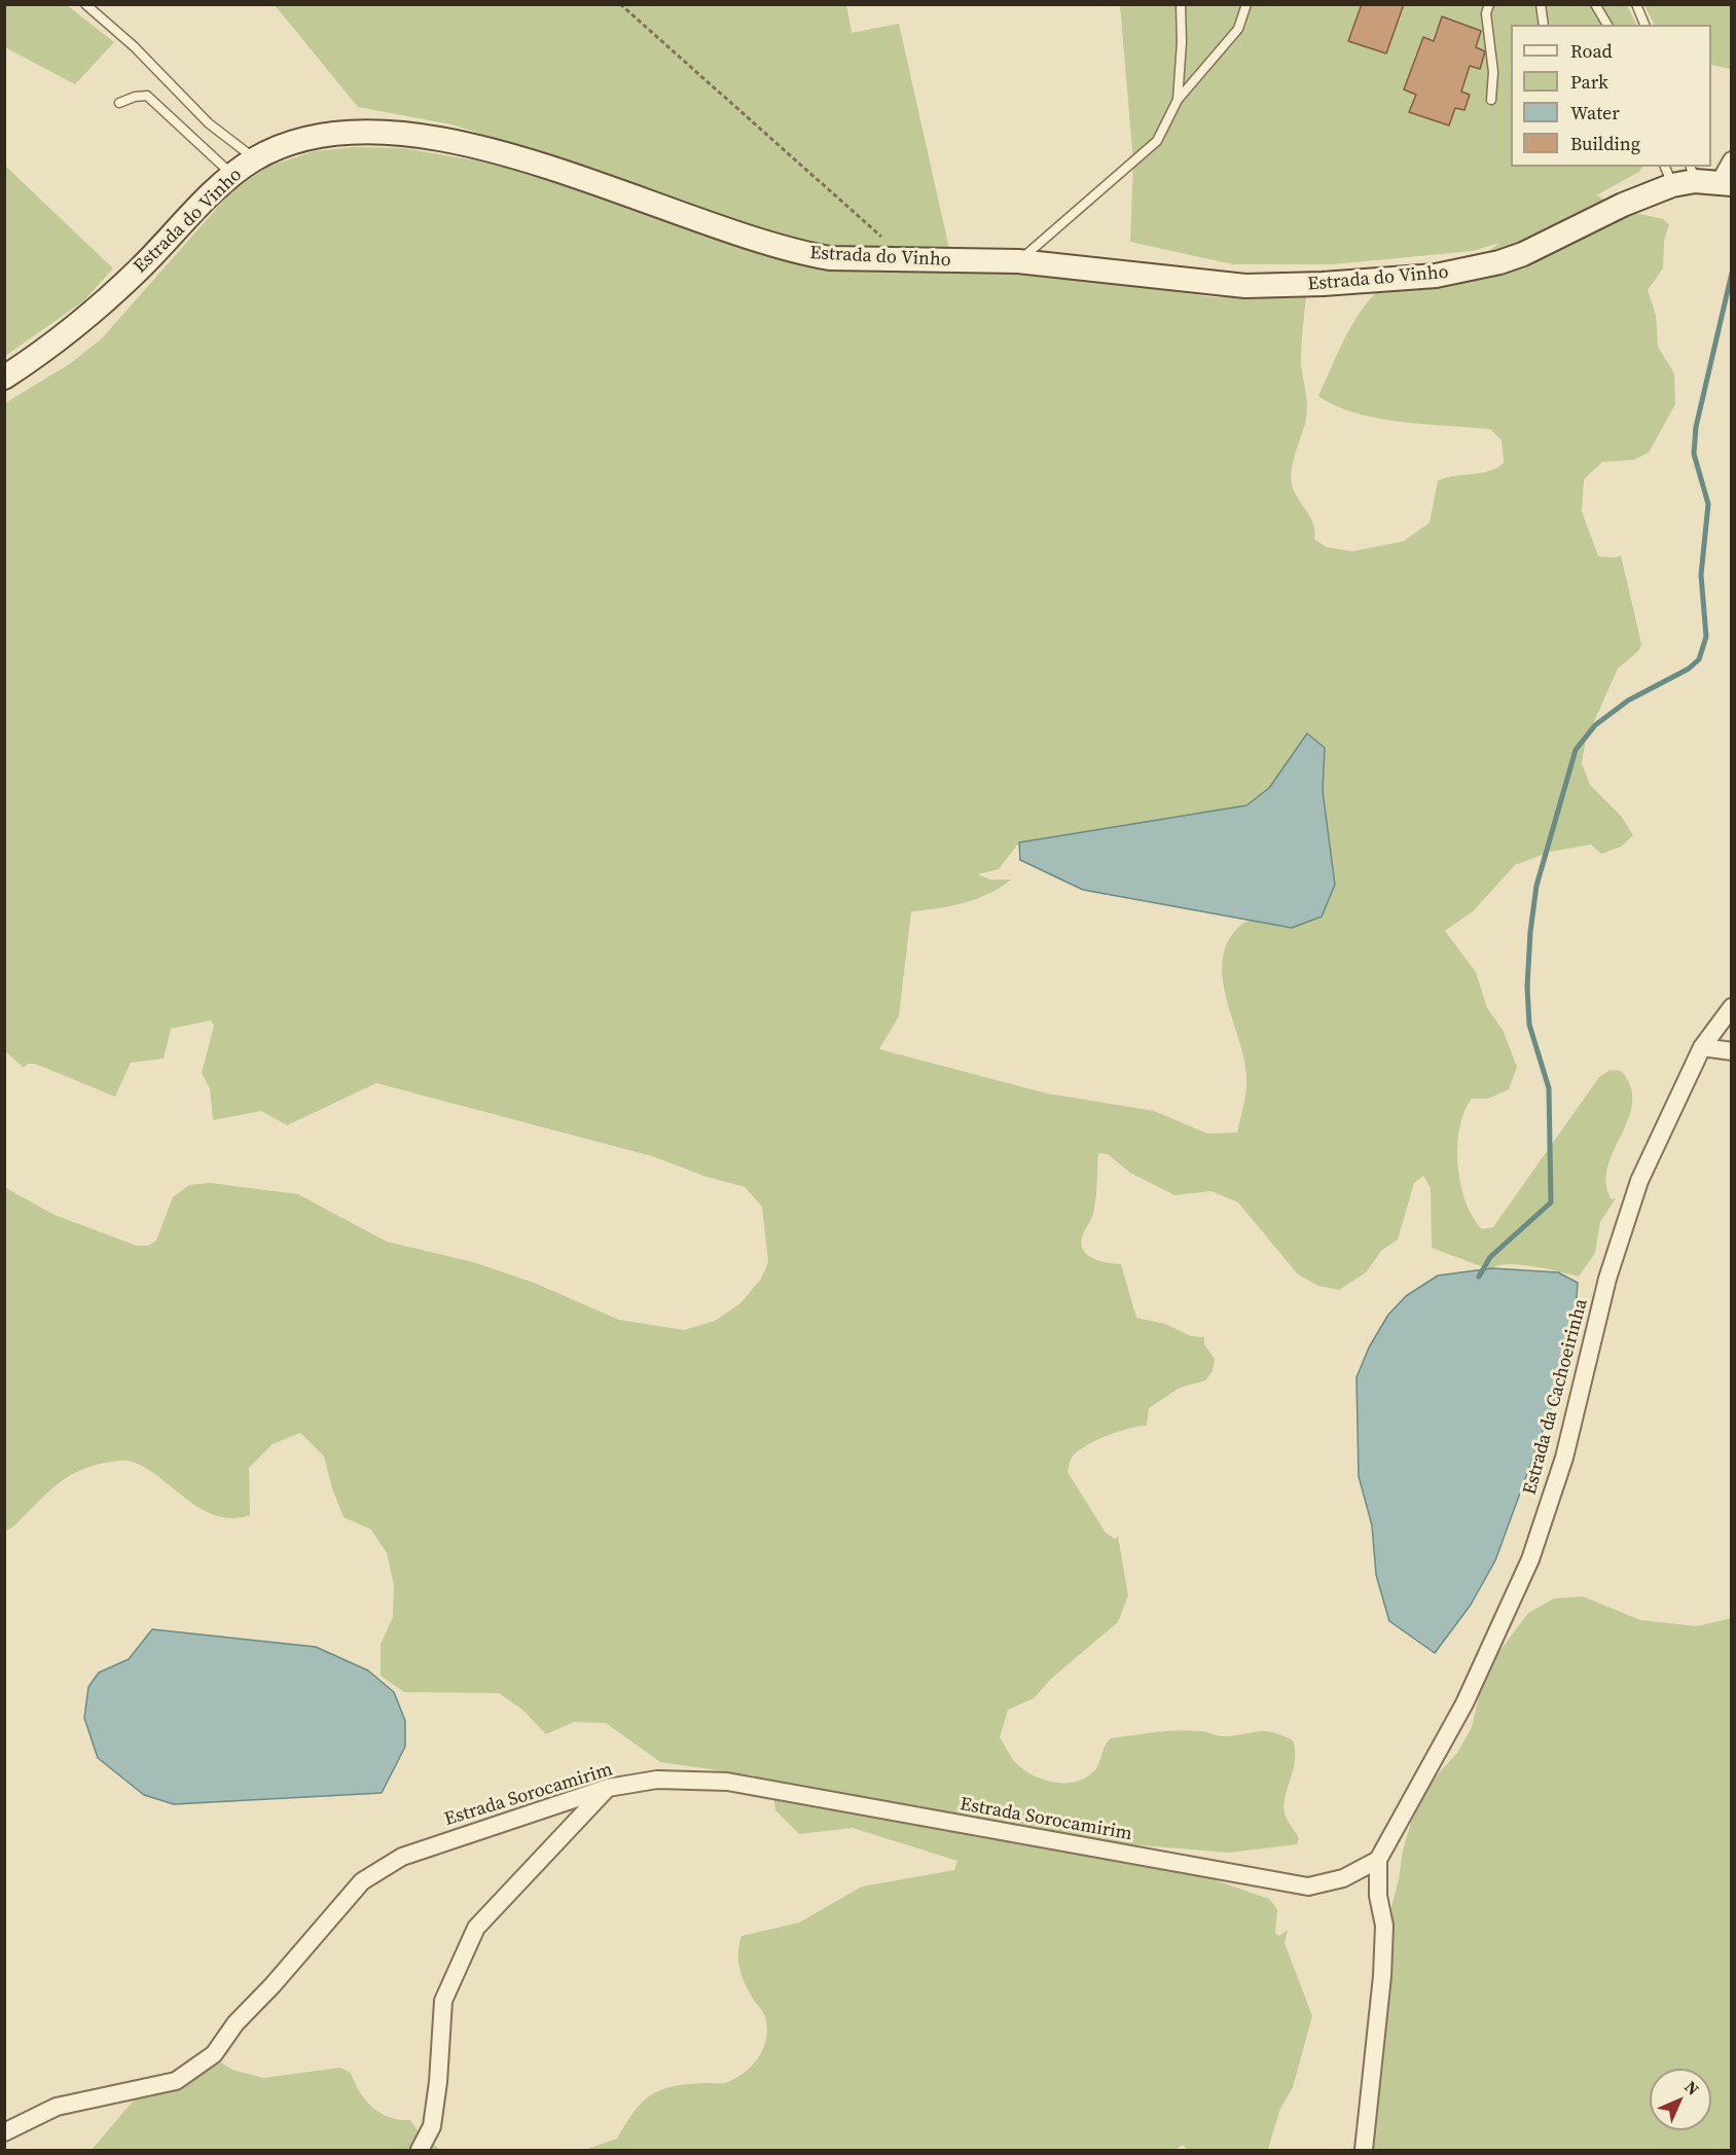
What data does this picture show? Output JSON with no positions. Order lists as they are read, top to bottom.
{
  "streets": {
    "main road": ["Estrada do Vinho"],
    "street": ["Estrada da Cachoeirinha", "Estrada Sorocamirim"]
  },
  "crossings": [
    ["Estrada da Cachoeirinha", "Estrada Sorocamirim"]
  ],
  "legend": [
    "Road",
    "Park",
    "Water",
    "Building"
  ],
  "north": "top right"
}
